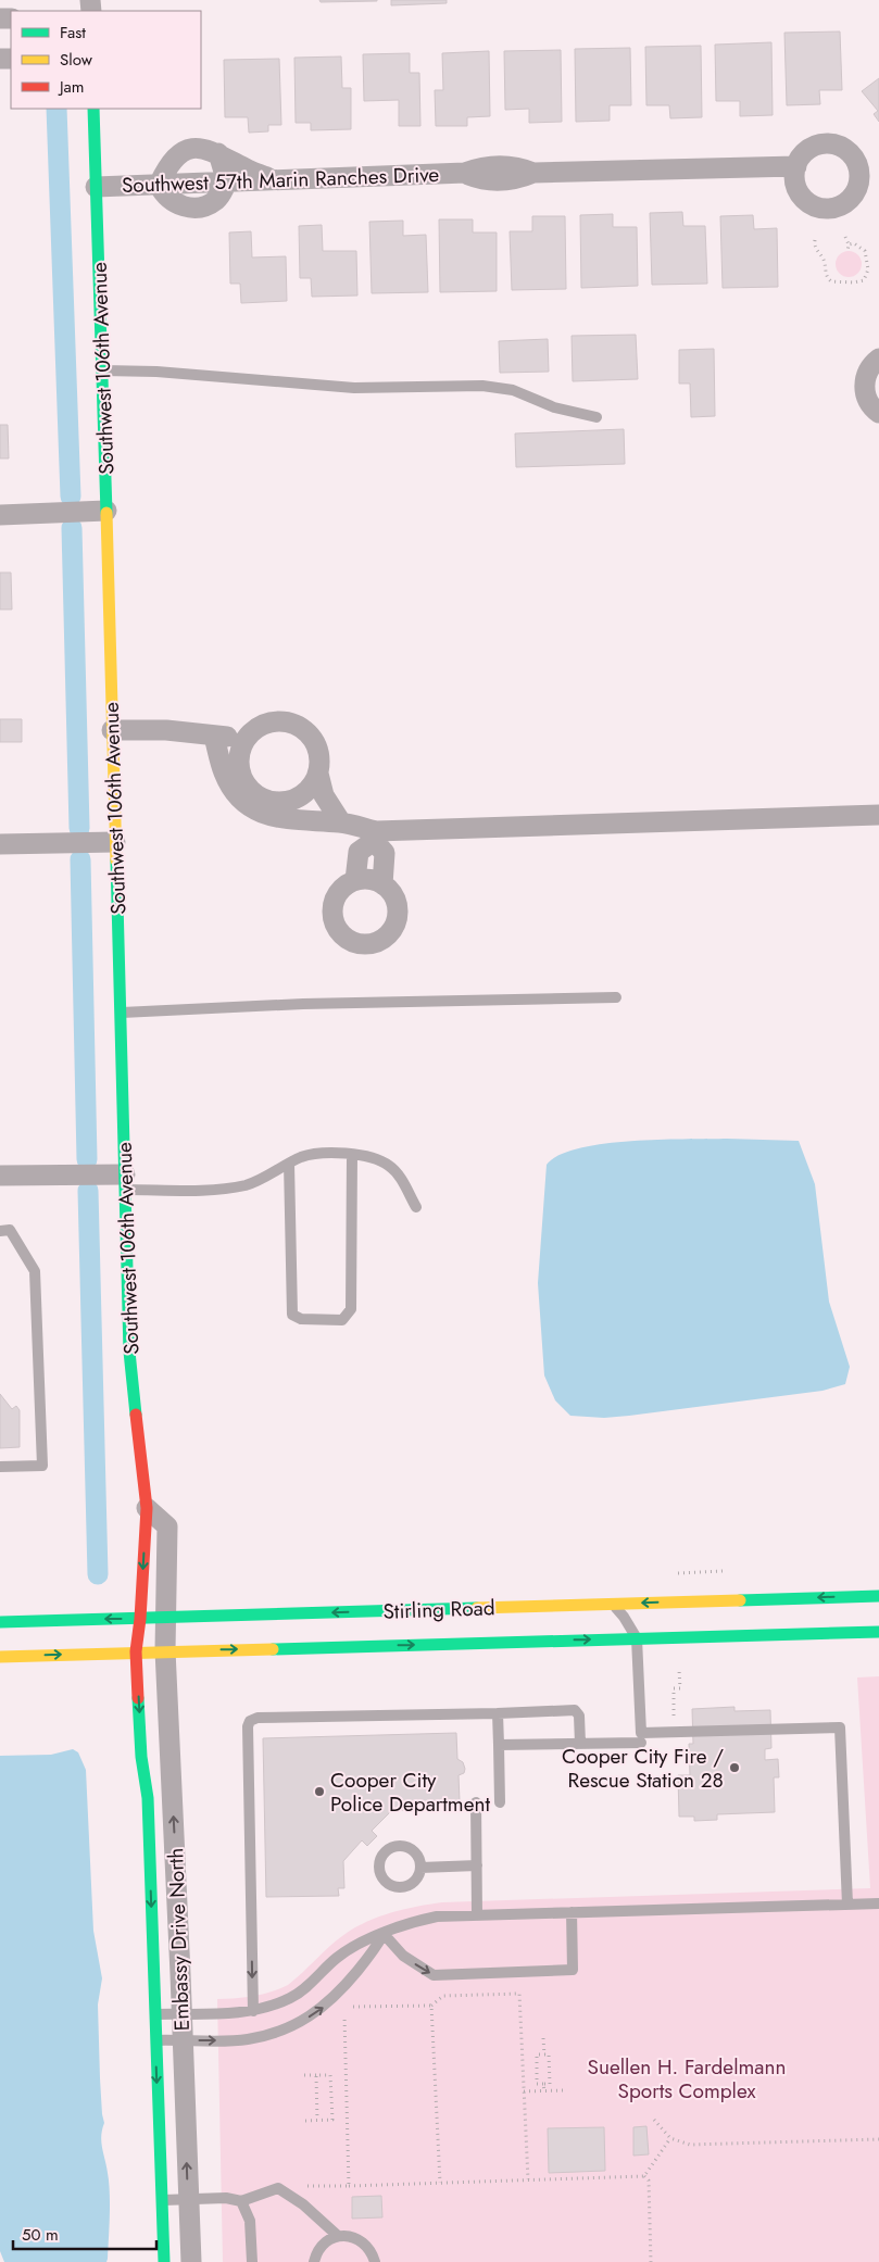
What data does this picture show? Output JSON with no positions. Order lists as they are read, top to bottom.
{
  "streets": {
    "street": [
      "Southwest 57th Marin Ranches Drive",
      "Southwest 106th Avenue",
      "Stirling Road",
      "Embassy Drive North"
    ]
  },
  "crossings": [
    ["Southwest 57th Marin Ranches Drive", "Southwest 106th Avenue"],
    ["Southwest 106th Avenue", "Stirling Road"],
    ["Southwest 106th Avenue", "Embassy Drive North"],
    ["Stirling Road", "Embassy Drive North"]
  ],
  "parks": ["Suellen H. Fardelmann Sports Complex"],
  "places": ["Cooper City Fire / Rescue Station 28", "Cooper City Police Department"],
  "legend": ["Fast", "Slow", "Jam"],
  "scale_bar": "50 m"
}
